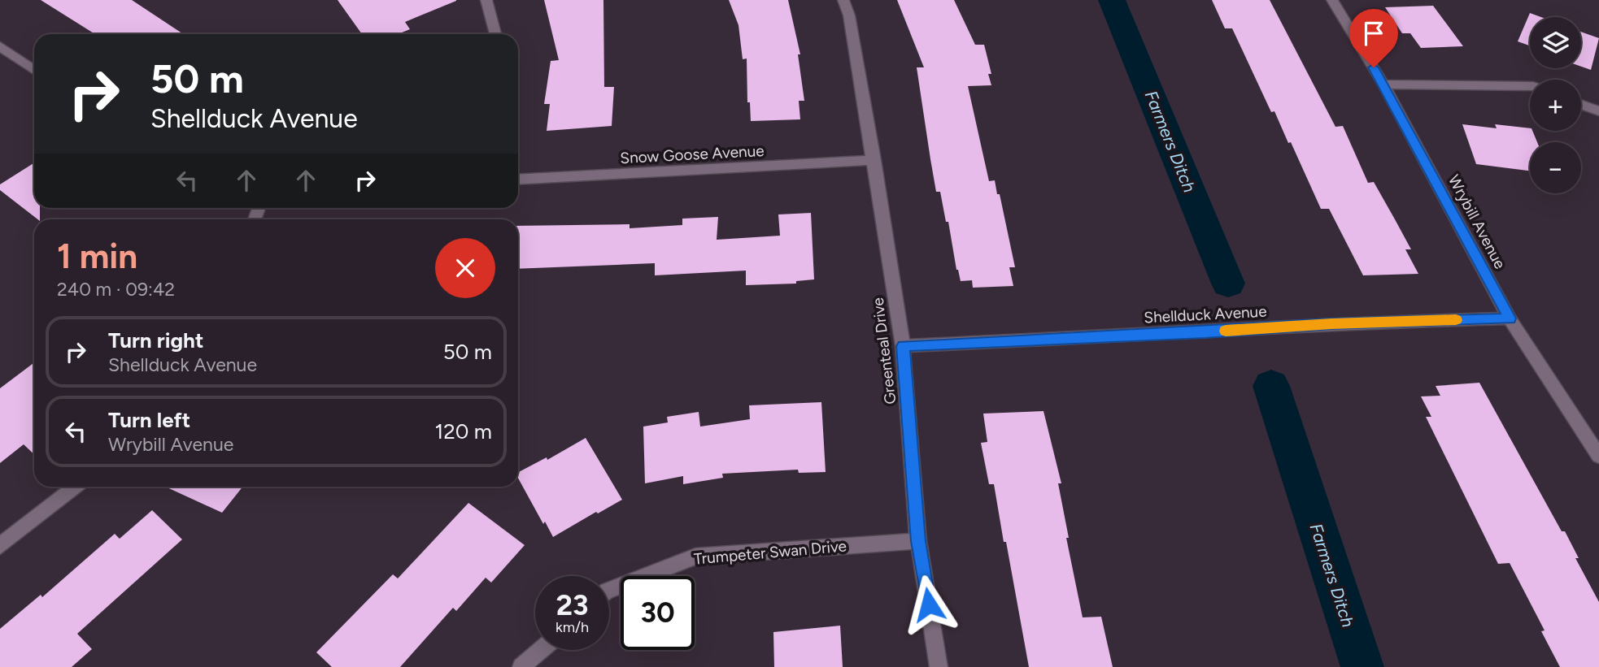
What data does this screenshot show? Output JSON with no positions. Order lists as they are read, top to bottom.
{
  "streets": {
    "street": [
      "Snow Goose Avenue",
      "Wrybill Avenue",
      "Shellduck Avenue",
      "Greenteal Drive",
      "Trumpeter Swan Drive"
    ]
  },
  "crossings": [
    ["Snow Goose Avenue", "Greenteal Drive"],
    ["Wrybill Avenue", "Shellduck Avenue"],
    ["Shellduck Avenue", "Greenteal Drive"],
    ["Greenteal Drive", "Trumpeter Swan Drive"]
  ],
  "water": ["Farmers Ditch"],
  "page": {
    "map_buttons": ["+", "−"],
    "turn": ["50 m", "Shellduck Avenue"],
    "heading": ["1 min", "240 m · 09:42"],
    "list": [
      {
        "name": "Turn right",
        "note": "Shellduck Avenue",
        "value": "50 m"
      },
      {
        "name": "Turn left",
        "note": "Wrybill Avenue",
        "value": "120 m"
      }
    ],
    "speed": "23 km/h",
    "limit": "30"
  }
}
